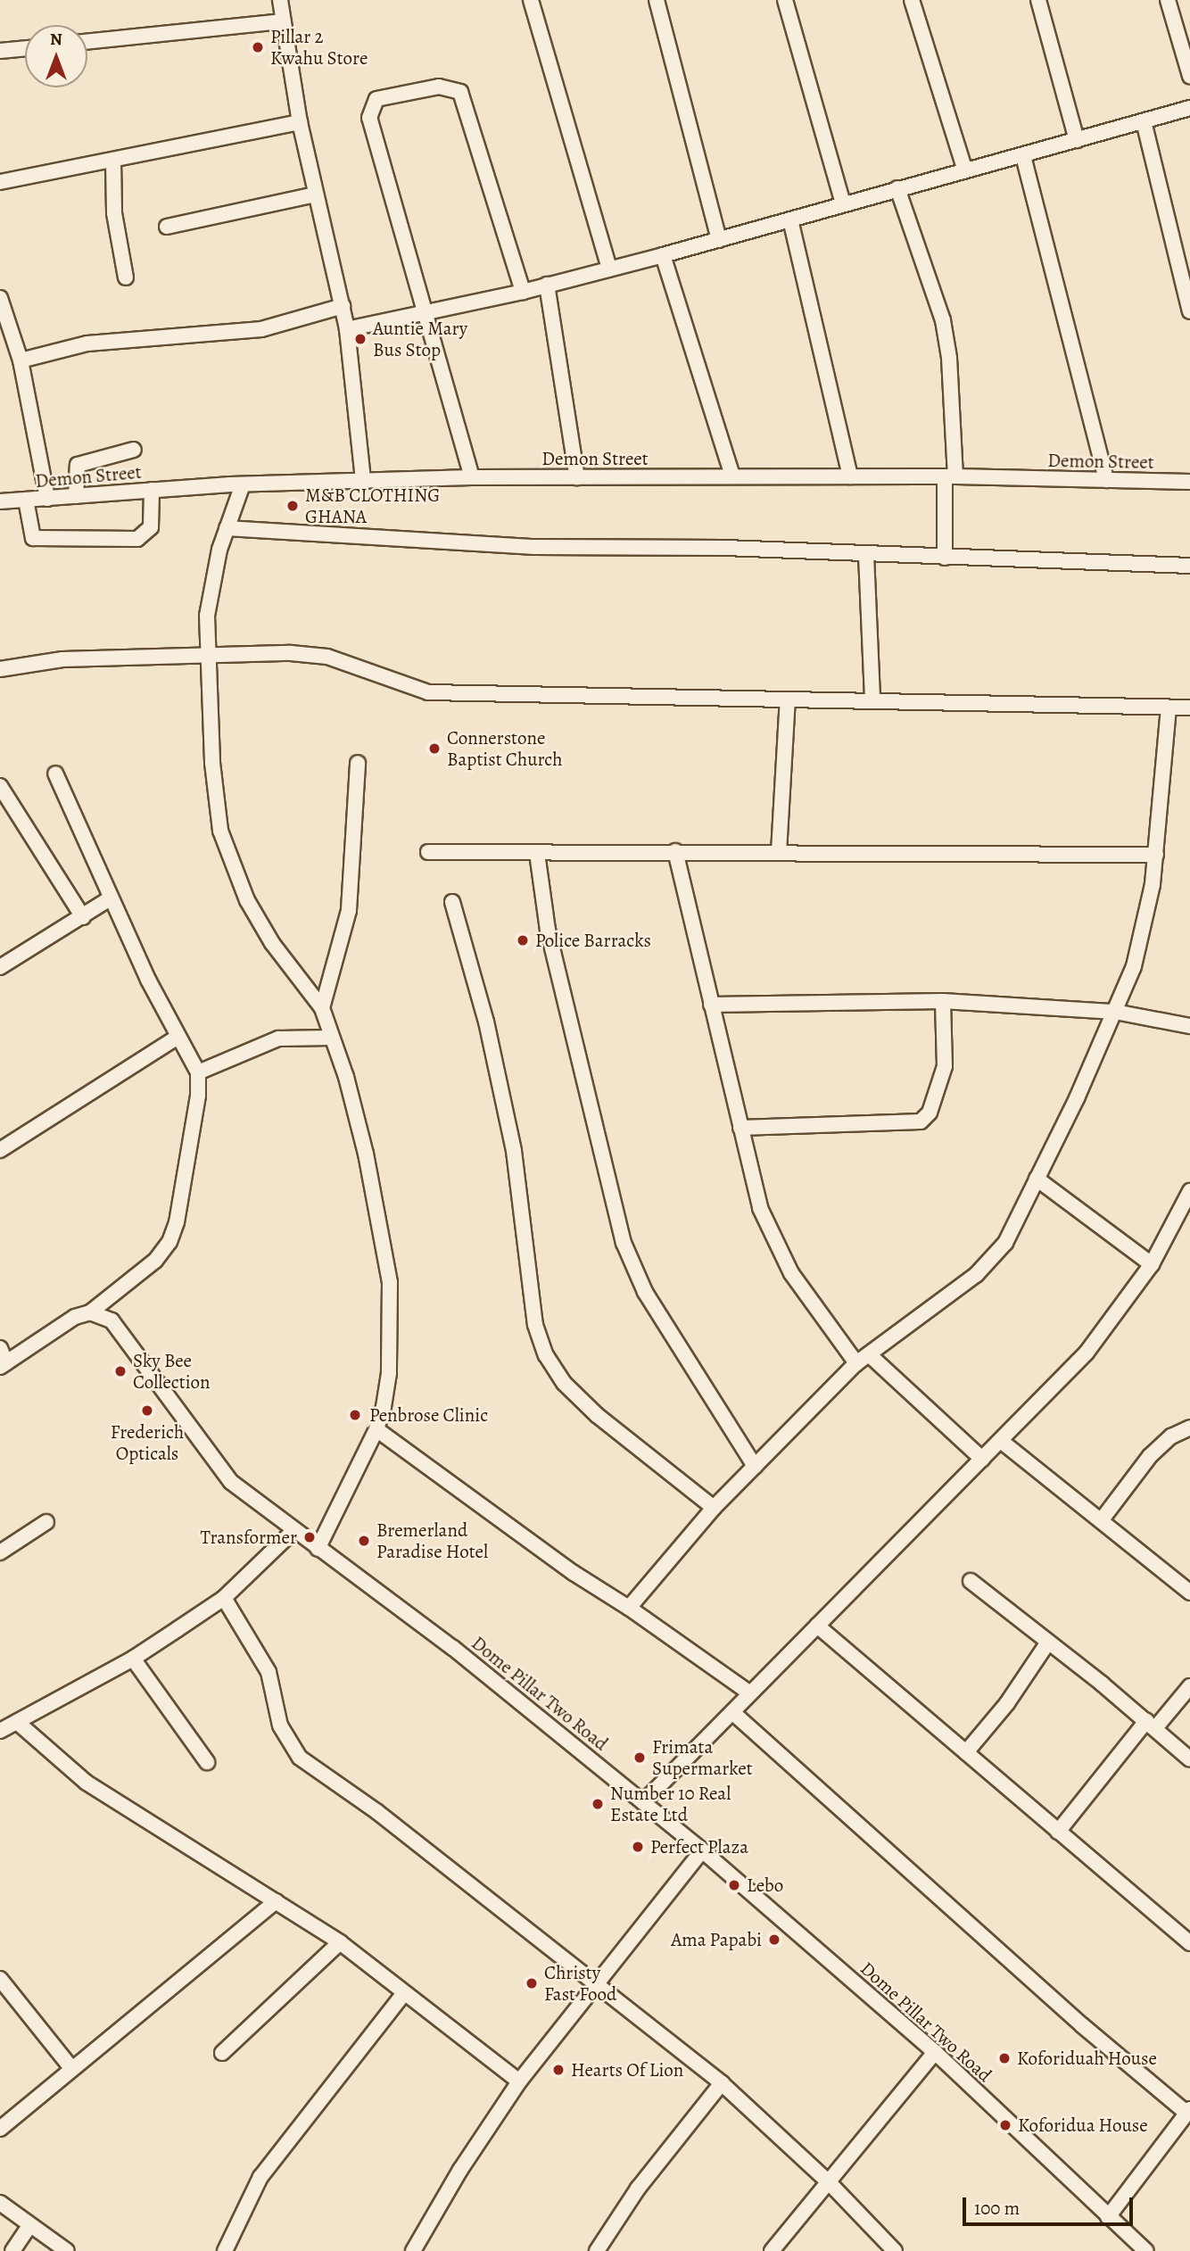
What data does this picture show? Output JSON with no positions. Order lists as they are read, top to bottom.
{
  "streets": {
    "street": ["Demon Street", "Dome Pillar Two Road"]
  },
  "places": [
    "Pillar 2 Kwahu Store",
    "Auntie Mary Bus Stop",
    "M&B CLOTHING GHANA",
    "Connerstone Baptist Church",
    "Police Barracks",
    "Sky Bee Collection",
    "Frederich Opticals",
    "Penbrose Clinic",
    "Transformer",
    "Bremerland Paradise Hotel",
    "Frimata Supermarket",
    "Number 10 Real Estate Ltd",
    "Perfect Plaza",
    "Lebo",
    "Ama Papabi",
    "Christy Fast Food",
    "Koforiduah House",
    "Hearts Of Lion",
    "Koforidua House"
  ],
  "scale_bar": "100 m",
  "north": "top"
}
